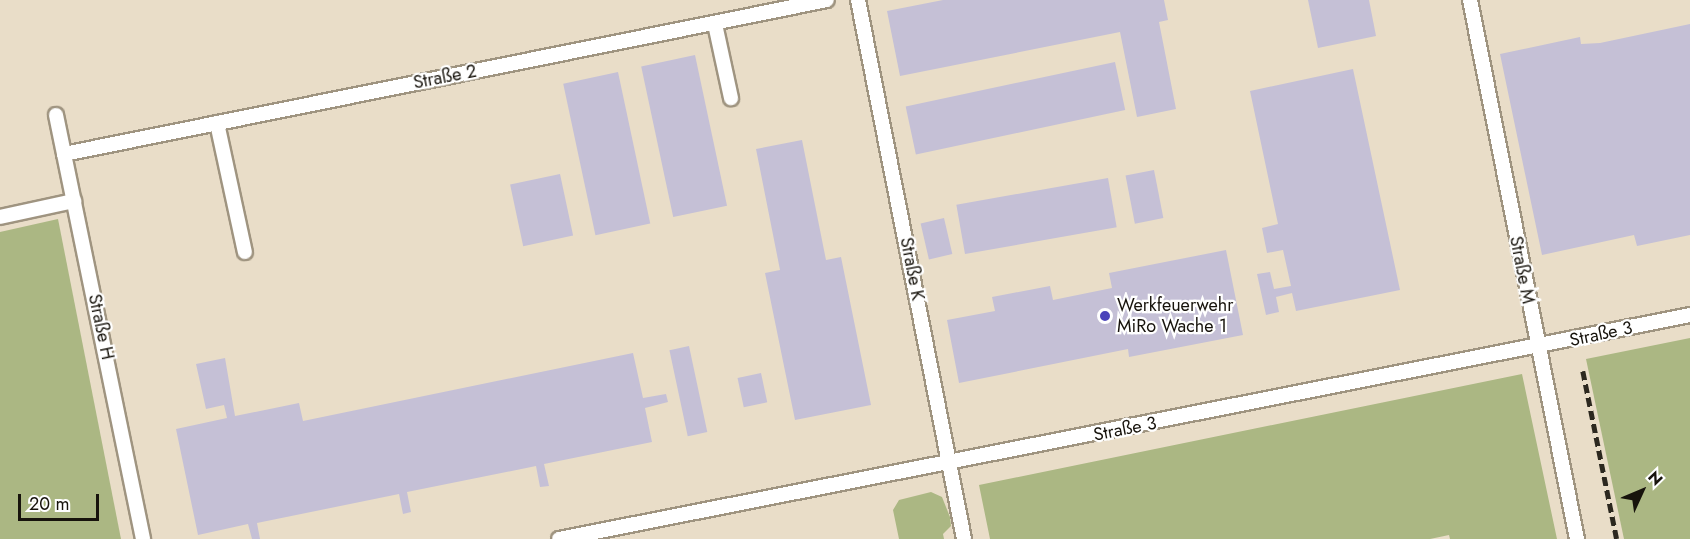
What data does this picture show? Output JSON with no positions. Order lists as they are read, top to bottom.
{
  "streets": {
    "lane": [
      "Straße 2",
      "Straße K",
      "Straße M",
      "Straße H",
      "Straße 3"
    ]
  },
  "crossings": [
    ["Straße 2", "Straße H"],
    ["Straße K", "Straße 3"],
    ["Straße M", "Straße 3"]
  ],
  "places": ["Werkfeuerwehr MiRo Wache 1"],
  "scale_bar": "20 m",
  "north": "top right"
}
